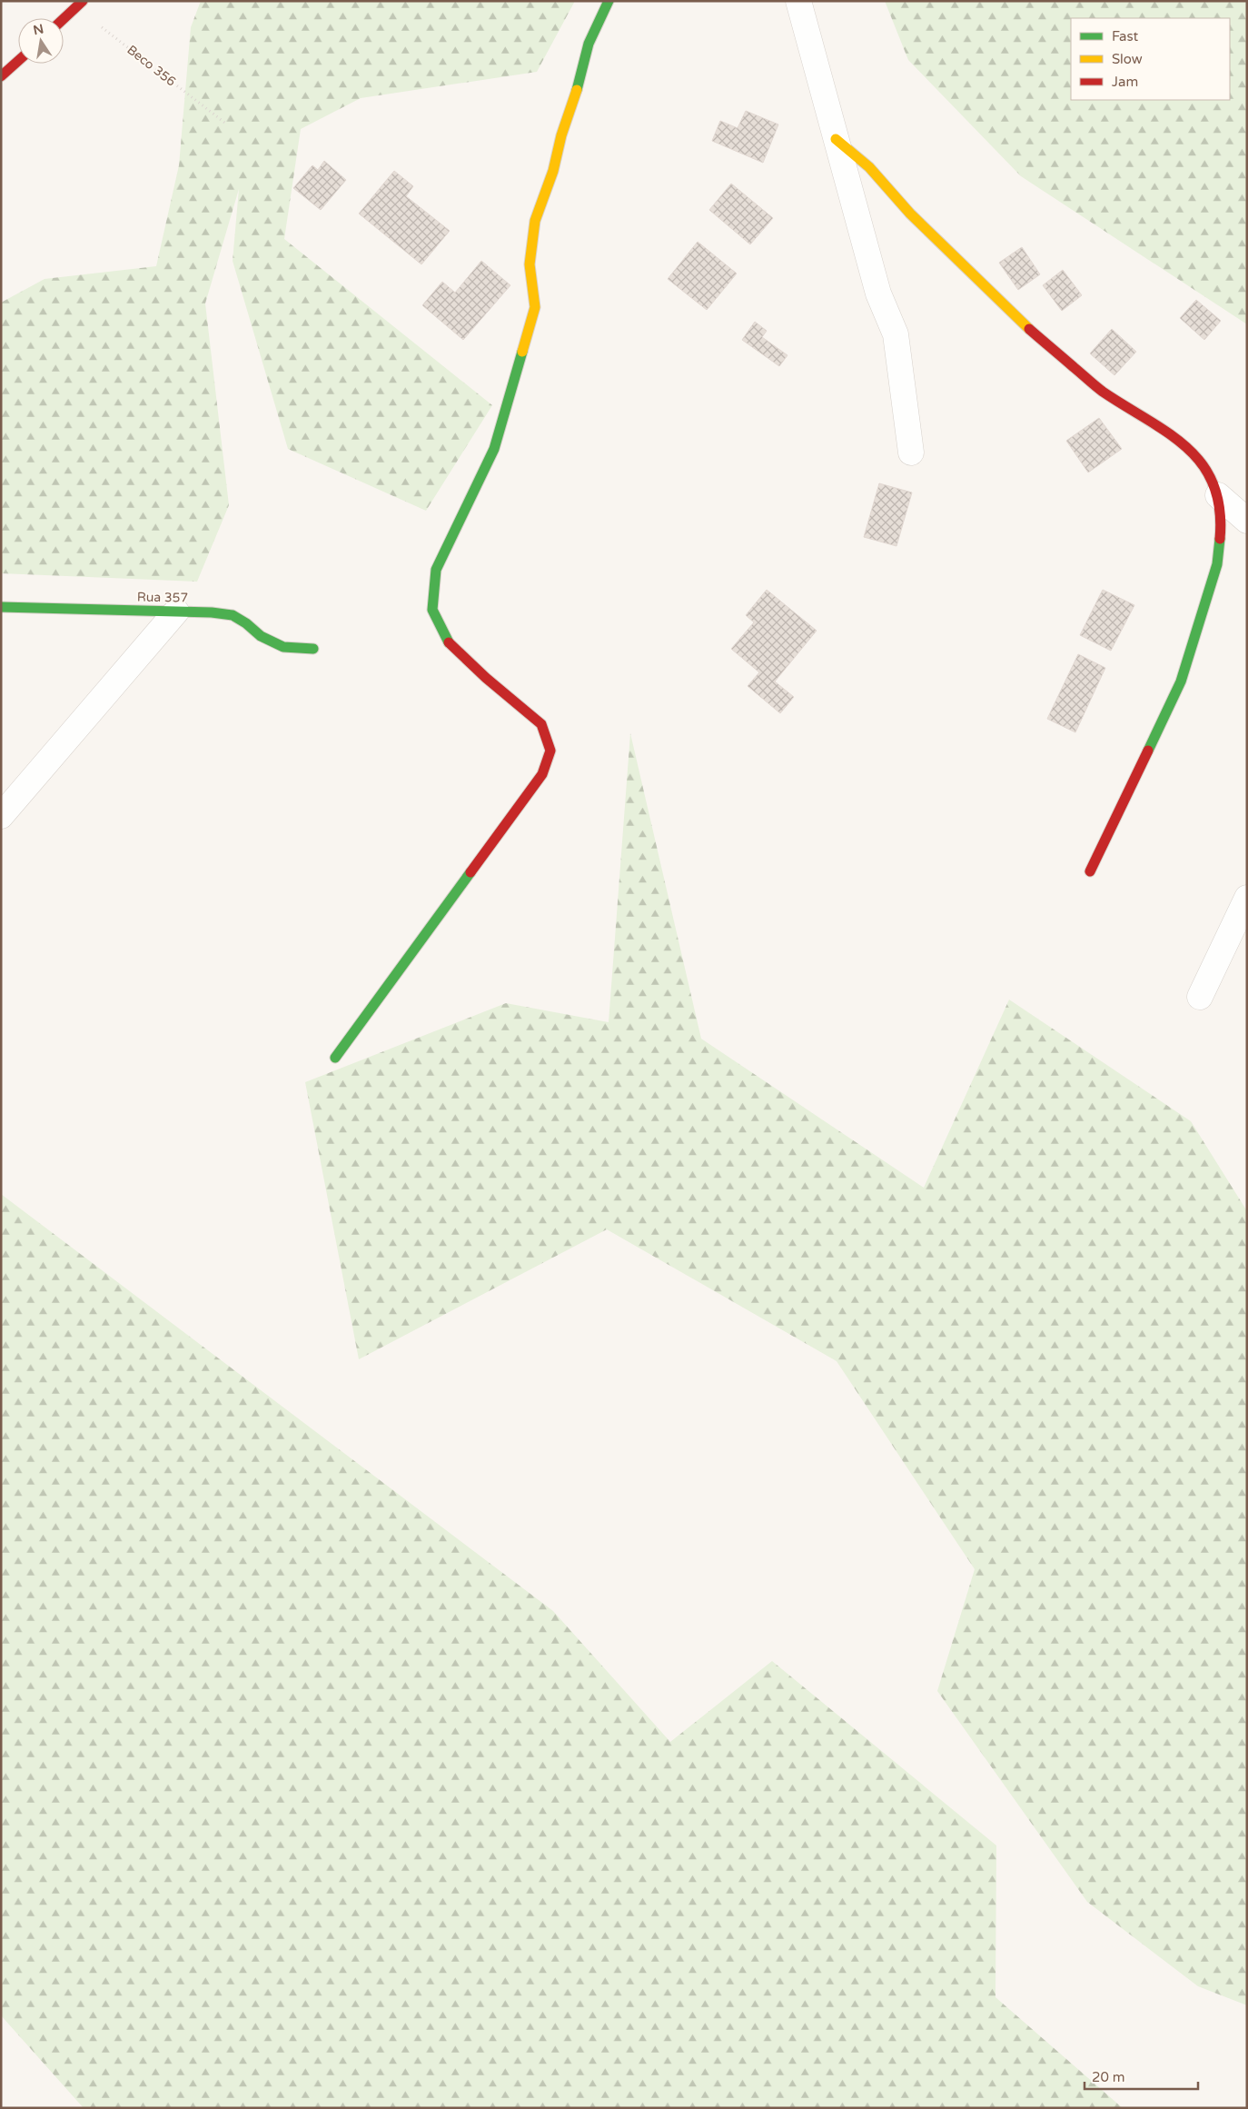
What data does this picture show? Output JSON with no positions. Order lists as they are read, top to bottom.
{
  "streets": {
    "street": ["Rua 357"],
    "path": ["Beco 356"]
  },
  "legend": ["Fast", "Slow", "Jam"],
  "scale_bar": "20 m",
  "north": "top"
}
